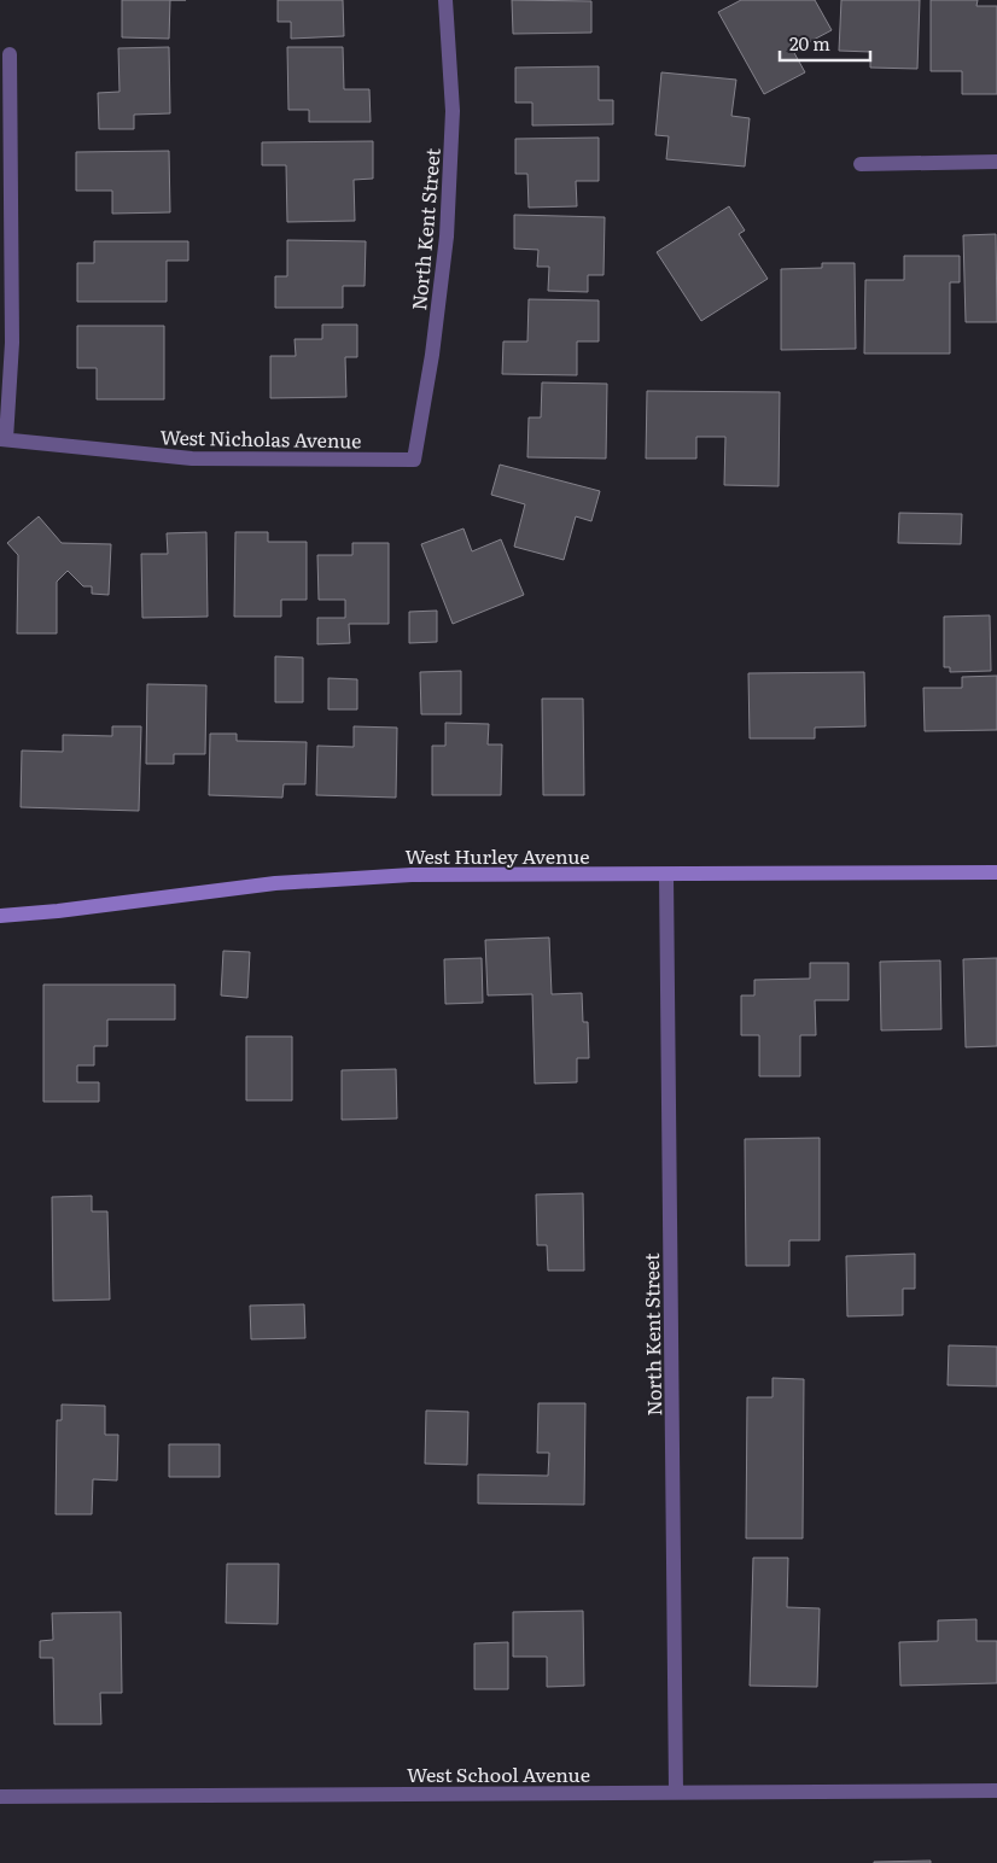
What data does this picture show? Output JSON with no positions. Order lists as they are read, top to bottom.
{
  "streets": {
    "street": [
      "North Kent Street",
      "West Nicholas Avenue",
      "West Hurley Avenue",
      "West School Avenue"
    ]
  },
  "crossings": [
    ["North Kent Street", "West Nicholas Avenue"],
    ["North Kent Street", "West Hurley Avenue"],
    ["North Kent Street", "West School Avenue"]
  ],
  "scale_bar": "20 m"
}
